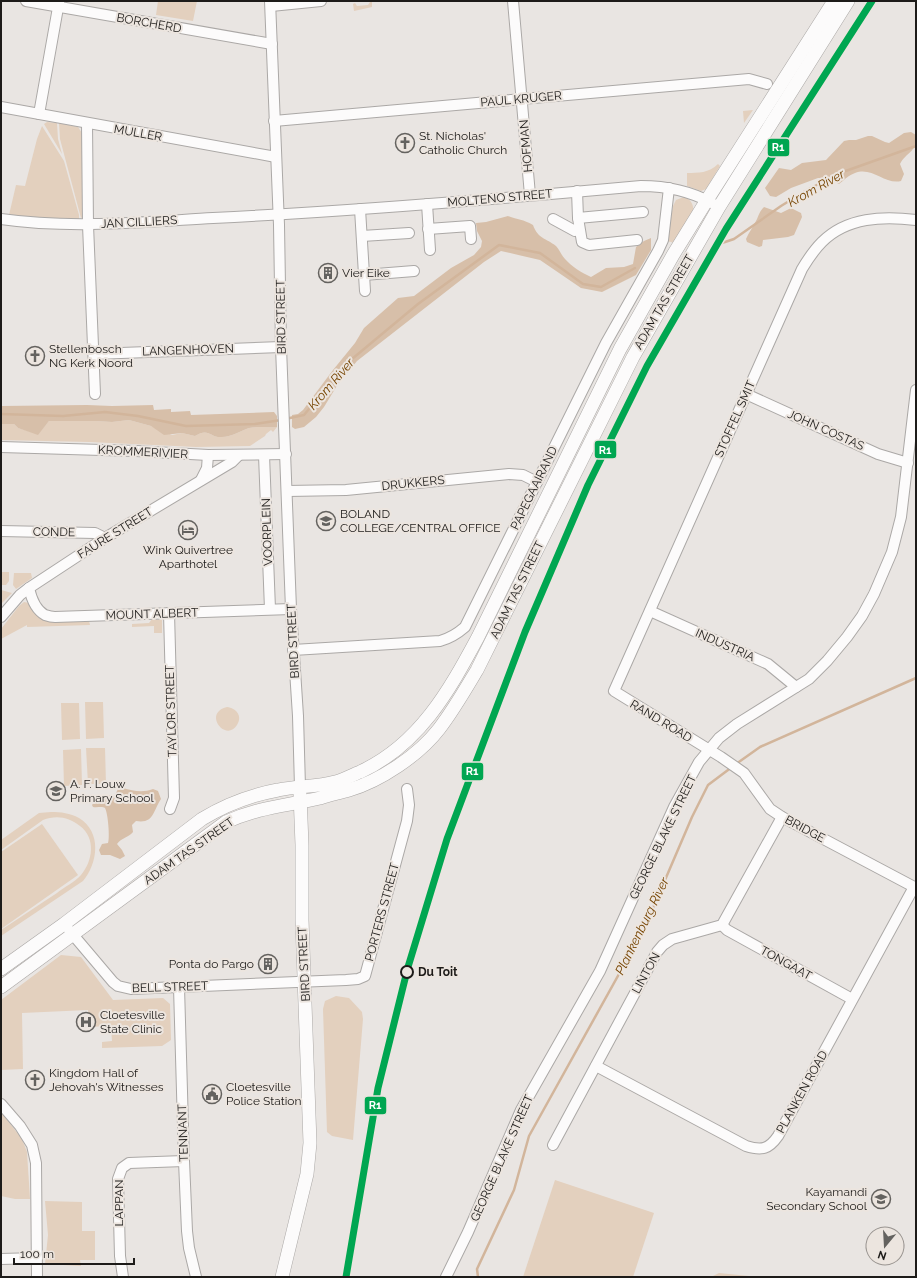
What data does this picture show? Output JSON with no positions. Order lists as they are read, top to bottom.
{
  "streets": {
    "main road": ["ADAM TAS STREET", "BIRD STREET"],
    "street": [
      "BORCHERD",
      "PAUL KRUGER",
      "MULLER",
      "HOFMAN",
      "MOLTENO STREET",
      "JAN CILLIERS",
      "LANGENHOVEN",
      "STOFFEL SMIT",
      "JOHN COSTAS",
      "KROMMERIVIER",
      "DRUKKERS",
      "PAPEGAAIRAND",
      "CONDE",
      "VOORPLEIN",
      "FAURE STREET",
      "MOUNT ALBERT",
      "INDUSTRIA",
      "TAYLOR STREET",
      "RAND ROAD",
      "BRIDGE",
      "GEORGE BLAKE STREET",
      "PORTERS STREET",
      "TONGAAT",
      "LINTON",
      "BELL STREET",
      "PLANKEN ROAD",
      "TENNANT",
      "LAPPAN"
    ]
  },
  "crossings": [
    ["BORCHERD", "BIRD STREET"],
    ["PAUL KRUGER", "HOFMAN"],
    ["PAUL KRUGER", "BIRD STREET"],
    ["MULLER", "BIRD STREET"],
    ["HOFMAN", "MOLTENO STREET"],
    ["MOLTENO STREET", "JAN CILLIERS"],
    ["MOLTENO STREET", "ADAM TAS STREET"],
    ["MOLTENO STREET", "BIRD STREET"],
    ["MOLTENO STREET", "PAPEGAAIRAND"],
    ["JAN CILLIERS", "BIRD STREET"],
    ["ADAM TAS STREET", "BIRD STREET"],
    ["ADAM TAS STREET", "BELL STREET"],
    ["BIRD STREET", "LANGENHOVEN"],
    ["BIRD STREET", "KROMMERIVIER"],
    ["BIRD STREET", "DRUKKERS"],
    ["BIRD STREET", "PAPEGAAIRAND"],
    ["BIRD STREET", "MOUNT ALBERT"],
    ["BIRD STREET", "PORTERS STREET"],
    ["BIRD STREET", "BELL STREET"],
    ["STOFFEL SMIT", "JOHN COSTAS"],
    ["STOFFEL SMIT", "INDUSTRIA"],
    ["STOFFEL SMIT", "RAND ROAD"],
    ["JOHN COSTAS", "GEORGE BLAKE STREET"],
    ["KROMMERIVIER", "VOORPLEIN"],
    ["KROMMERIVIER", "FAURE STREET"],
    ["DRUKKERS", "PAPEGAAIRAND"],
    ["CONDE", "FAURE STREET"],
    ["VOORPLEIN", "MOUNT ALBERT"],
    ["FAURE STREET", "MOUNT ALBERT"],
    ["MOUNT ALBERT", "TAYLOR STREET"],
    ["INDUSTRIA", "GEORGE BLAKE STREET"],
    ["RAND ROAD", "BRIDGE"],
    ["RAND ROAD", "GEORGE BLAKE STREET"],
    ["BRIDGE", "GEORGE BLAKE STREET"],
    ["BRIDGE", "PLANKEN ROAD"],
    ["PORTERS STREET", "BELL STREET"],
    ["TONGAAT", "LINTON"],
    ["TONGAAT", "PLANKEN ROAD"],
    ["LINTON", "PLANKEN ROAD"],
    ["BELL STREET", "TENNANT"],
    ["TENNANT", "LAPPAN"]
  ],
  "water": ["Krom River", "Plankenburg River"],
  "places": {
    "church": ["St. Nicholas' Catholic Church", "Stellenbosch NG Kerk Noord", "Kingdom Hall of Jehovah's Witnesses"],
    "building": ["Vier Eike", "Ponta do Pargo"],
    "school or university": ["BOLAND COLLEGE/CENTRAL OFFICE", "A. F. Louw Primary School", "Kayamandi Secondary School"],
    "hotel": ["Wink Quivertree Aparthotel"],
    "other": ["Du Toit"],
    "hospital": ["Cloetesville State Clinic"],
    "public building": ["Cloetesville Police Station"]
  },
  "lines": ["transit line R1"],
  "scale_bar": "100 m",
  "north": "bottom"
}
